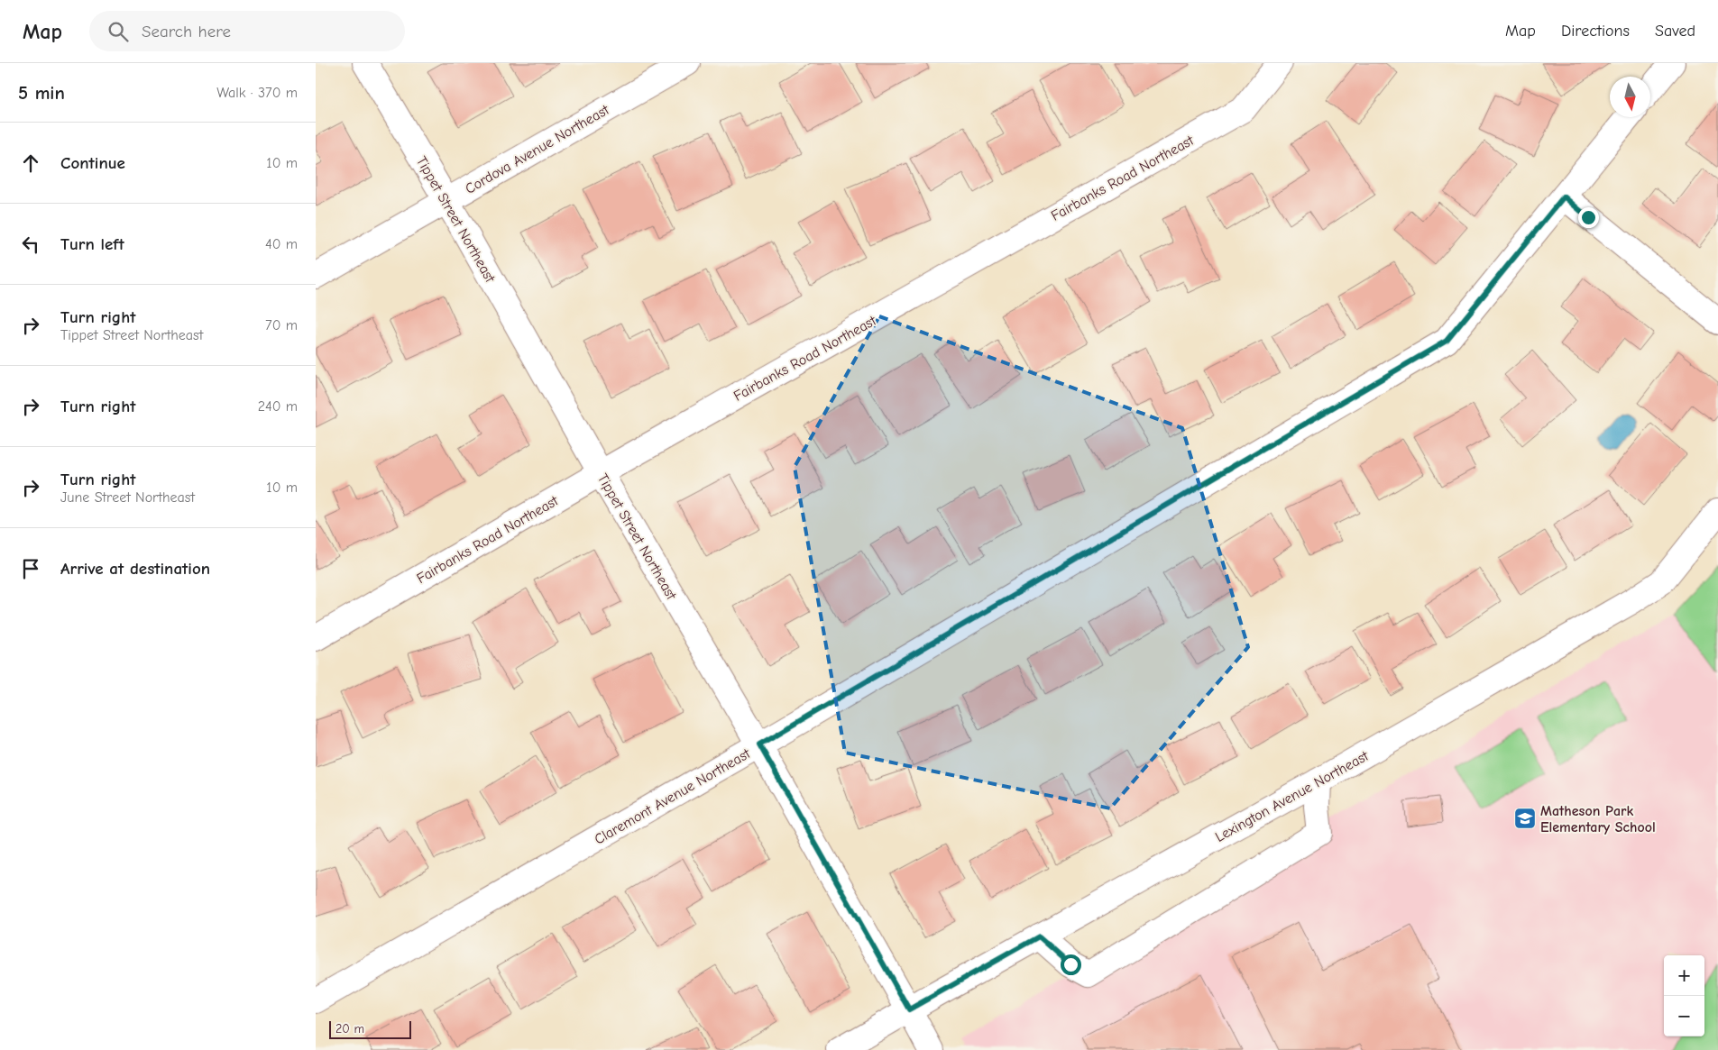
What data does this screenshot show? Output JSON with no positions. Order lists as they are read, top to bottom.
{
  "streets": {
    "street": [
      "Cordova Avenue Northeast",
      "Fairbanks Road Northeast",
      "Tippet Street Northeast",
      "Claremont Avenue Northeast",
      "Lexington Avenue Northeast"
    ]
  },
  "crossings": [
    ["Cordova Avenue Northeast", "Tippet Street Northeast"],
    ["Fairbanks Road Northeast", "Tippet Street Northeast"],
    ["Tippet Street Northeast", "Claremont Avenue Northeast"],
    ["Tippet Street Northeast", "Lexington Avenue Northeast"]
  ],
  "places": {
    "school or university": ["Matheson Park Elementary School"]
  },
  "scale_bar": "20 m",
  "north": "bottom",
  "page": {
    "header": "Map",
    "search": "Search here",
    "nav": ["Map", "Directions", "Saved"],
    "heading": ["5 min", "Walk · 370 m"],
    "list": [
      ["Continue", "10 m"],
      ["Turn left", "40 m"],
      ["Turn right", "Tippet Street Northeast", "70 m"],
      ["Turn right", "240 m"],
      ["Turn right", "June Street Northeast", "10 m"],
      "Arrive at destination"
    ],
    "map_buttons": ["+", "−"],
    "scale": "20 m"
  }
}
